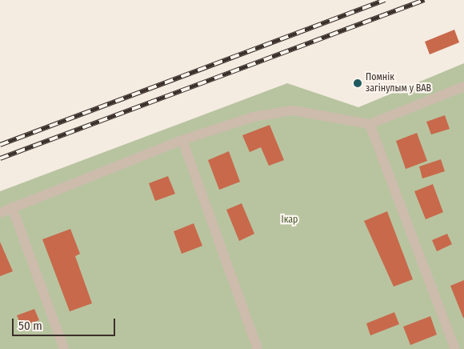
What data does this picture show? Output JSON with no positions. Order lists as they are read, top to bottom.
{
  "parks": ["Ікар"],
  "places": ["Помнік загінулым у ВАВ"],
  "scale_bar": "50 m"
}
